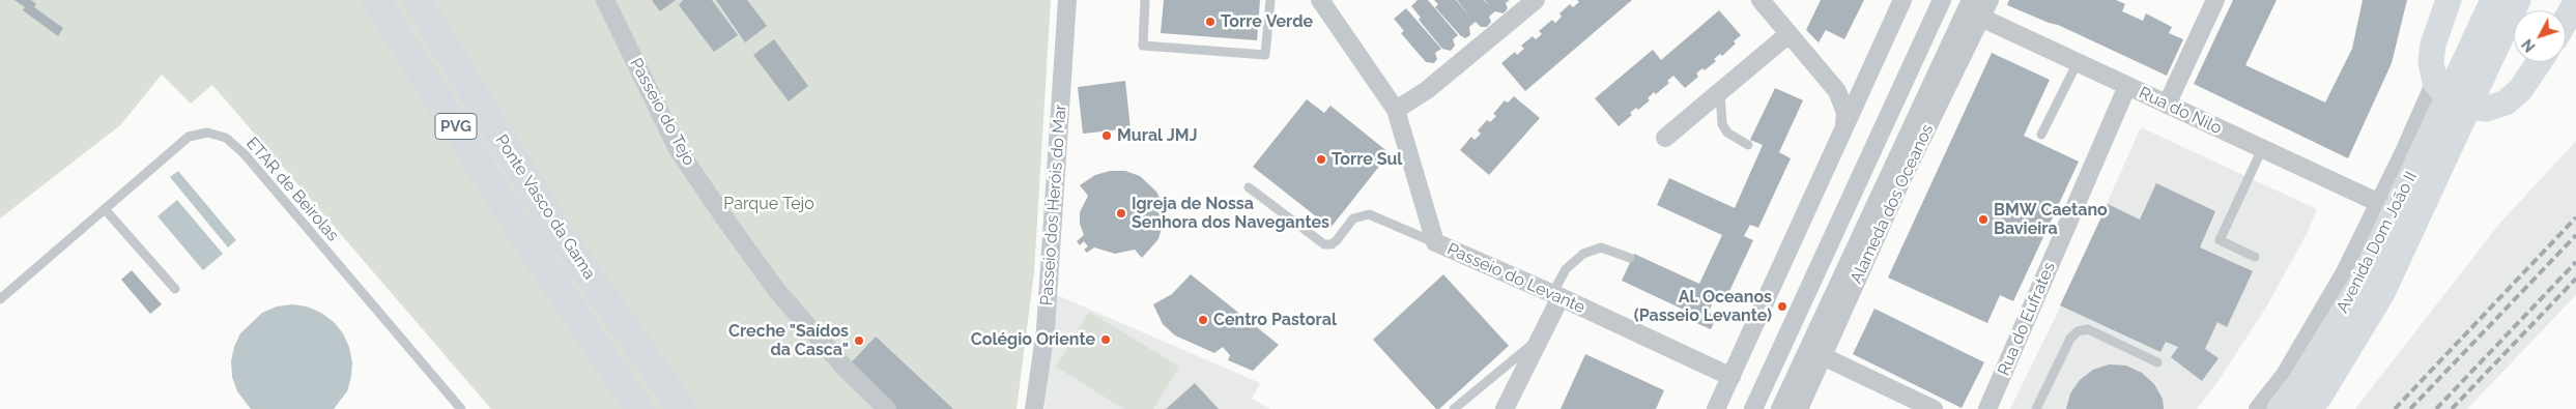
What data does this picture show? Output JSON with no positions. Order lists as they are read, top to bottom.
{
  "streets": {
    "highway": ["PVG", "Ponte Vasco da Gama"],
    "main road": ["Avenida Dom João II"],
    "street": [
      "Rua do Nilo",
      "Passeio do Tejo",
      "Alameda dos Oceanos",
      "Passeio dos Heróis do Mar",
      "Passeio do Levante",
      "Rua do Eufrates"
    ],
    "lane": ["ETAR de Beirolas"]
  },
  "crossings": [
    ["Rua do Nilo", "Alameda dos Oceanos"],
    ["Rua do Nilo", "Rua do Eufrates"]
  ],
  "parks": ["Parque Tejo"],
  "places": [
    "Torre Verde",
    "Mural JMJ",
    "Torre Sul",
    "Igreja de Nossa Senhora dos Navegantes",
    "BMW Caetano Bavieira",
    "Al. Oceanos (Passeio Levante)",
    "Centro Pastoral",
    "Colégio Oriente",
    "Creche \"Saídos da Casca\""
  ],
  "north": "bottom left"
}
